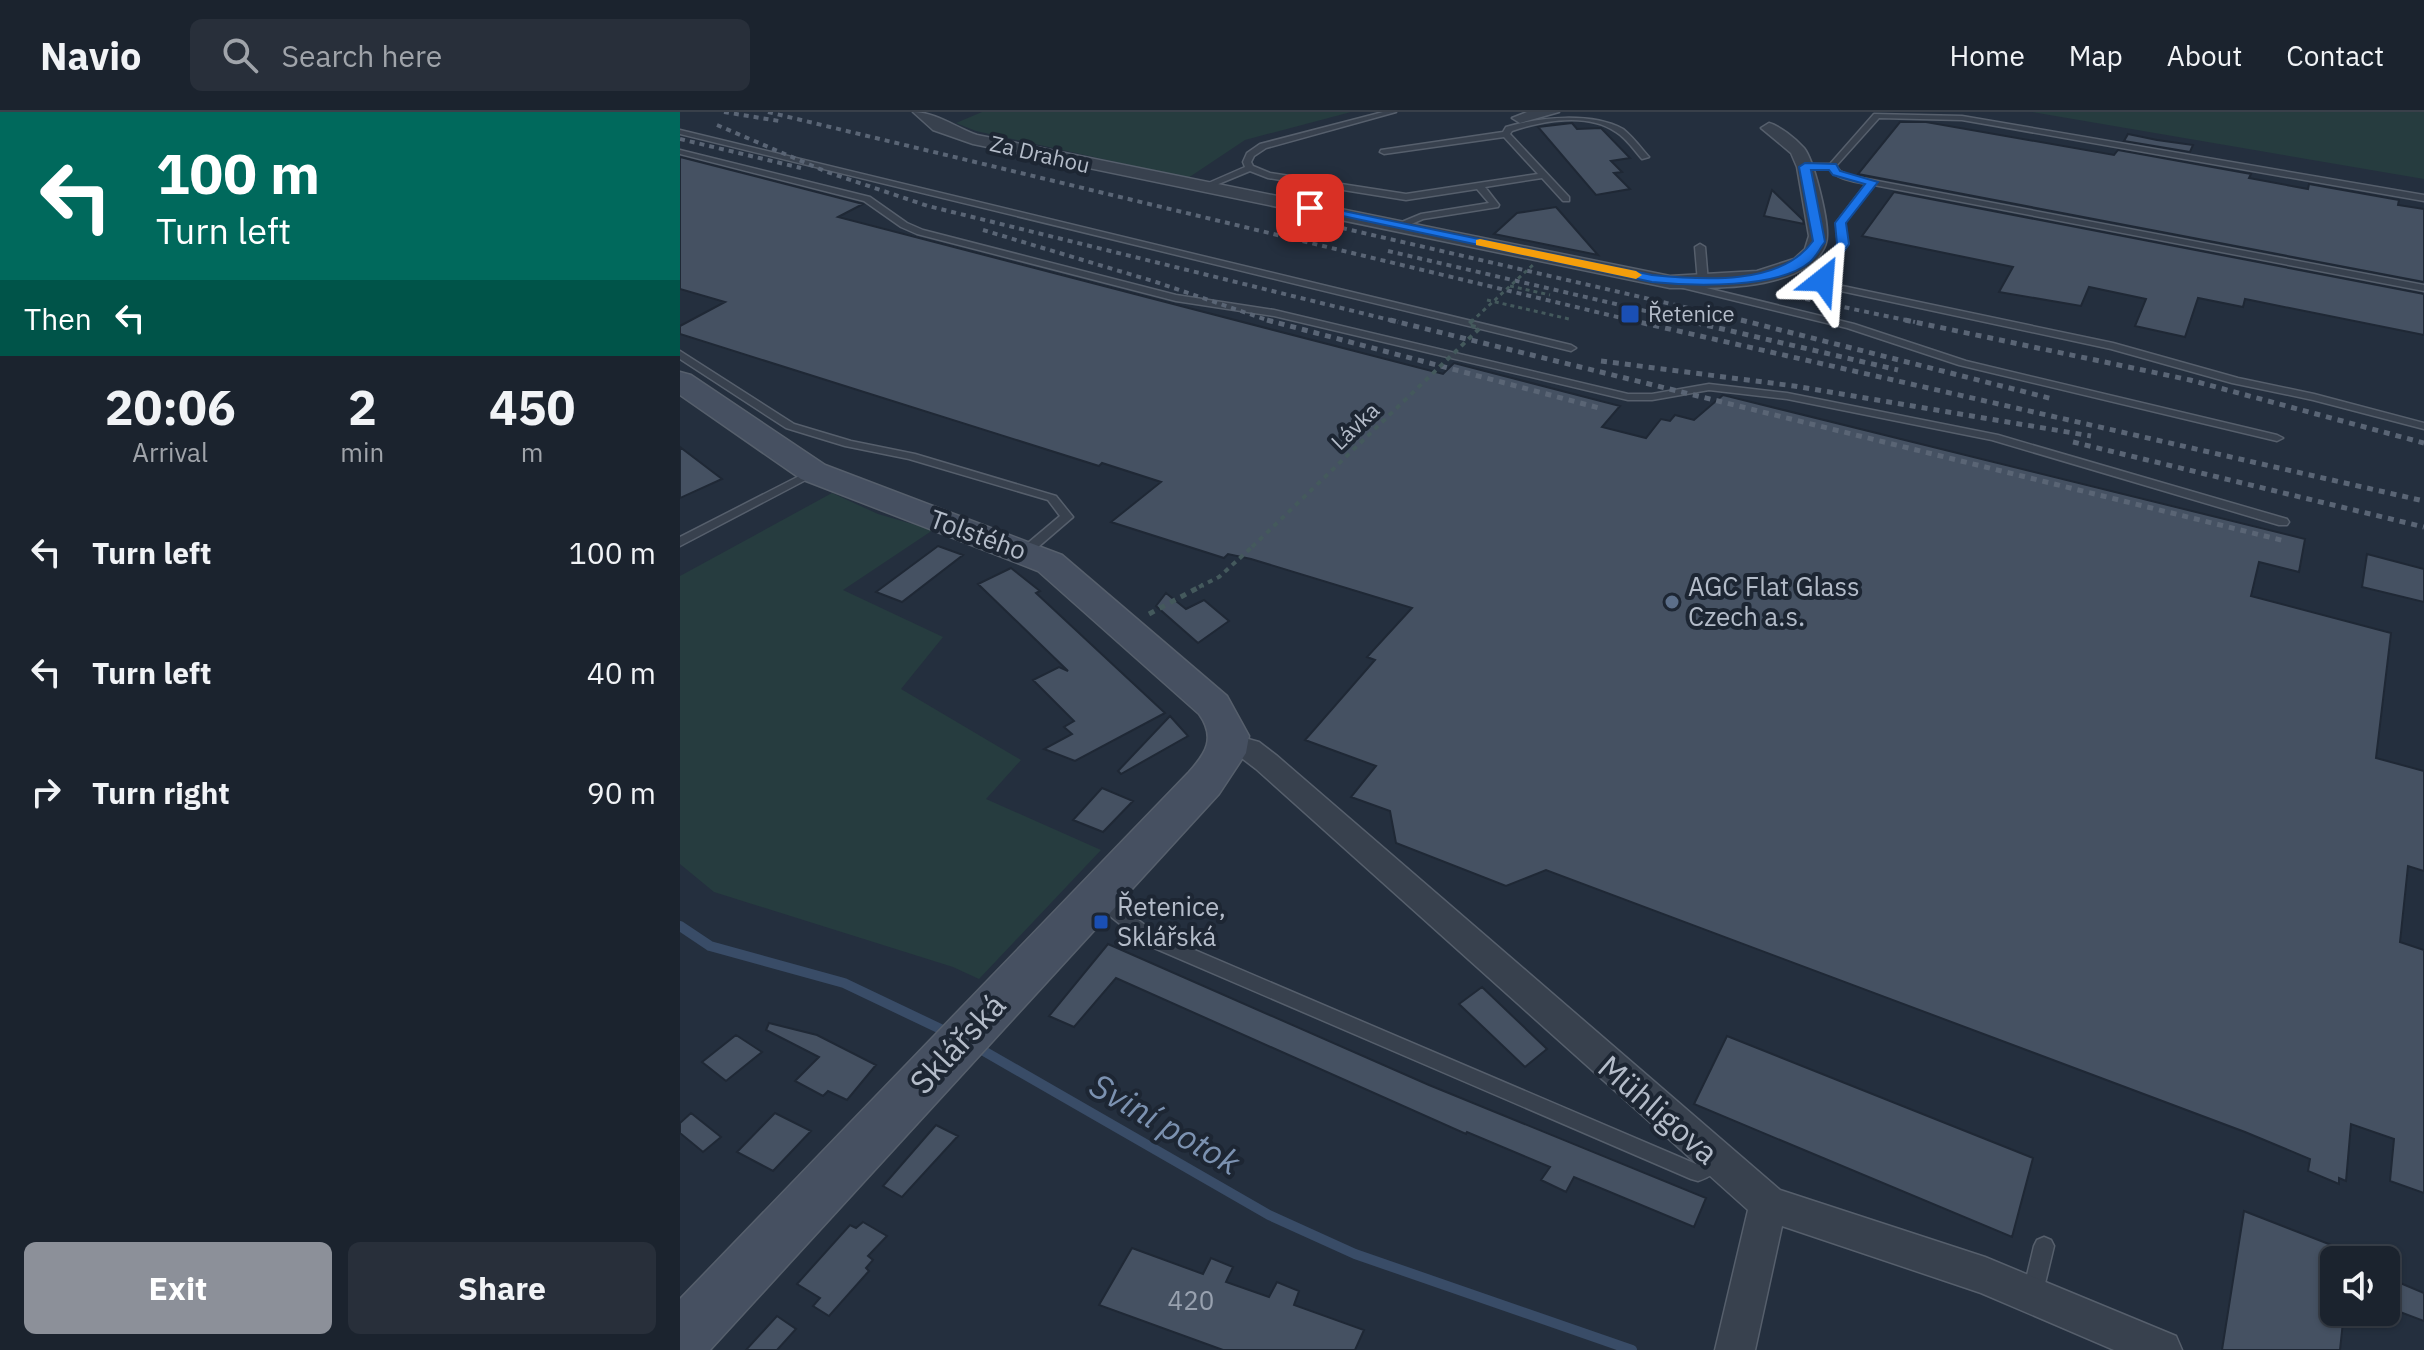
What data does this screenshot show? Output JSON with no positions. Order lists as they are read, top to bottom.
{
  "streets": {
    "street": [
      "Za Drahou",
      "Tolstého",
      "Sklářská",
      "Mühligova"
    ],
    "path": ["Lávka"]
  },
  "crossings": [
    ["Lávka", "Tolstého"],
    ["Tolstého", "Sklářská"],
    ["Tolstého", "Mühligova"],
    ["Sklářská", "Mühligova"]
  ],
  "water": ["Sviní potok"],
  "places": {
    "transit": ["Řetenice", "Řetenice, Sklářská"],
    "other": ["AGC Flat Glass Czech a.s."]
  },
  "house_numbers": ["420"],
  "page": {
    "header": "Navio",
    "search": "Search here",
    "nav": [
      "Home",
      "Map",
      "About",
      "Contact"
    ],
    "turn": ["100 m", "Turn left"],
    "then": "Then",
    "eta": [
      "20:06",
      "Arrival",
      "2",
      "min",
      "450",
      "m"
    ],
    "list": [
      {
        "name": "Turn left",
        "value": "100 m"
      },
      {
        "name": "Turn left",
        "value": "40 m"
      },
      {
        "name": "Turn right",
        "value": "90 m"
      }
    ],
    "buttons": ["Exit", "Share"]
  }
}
